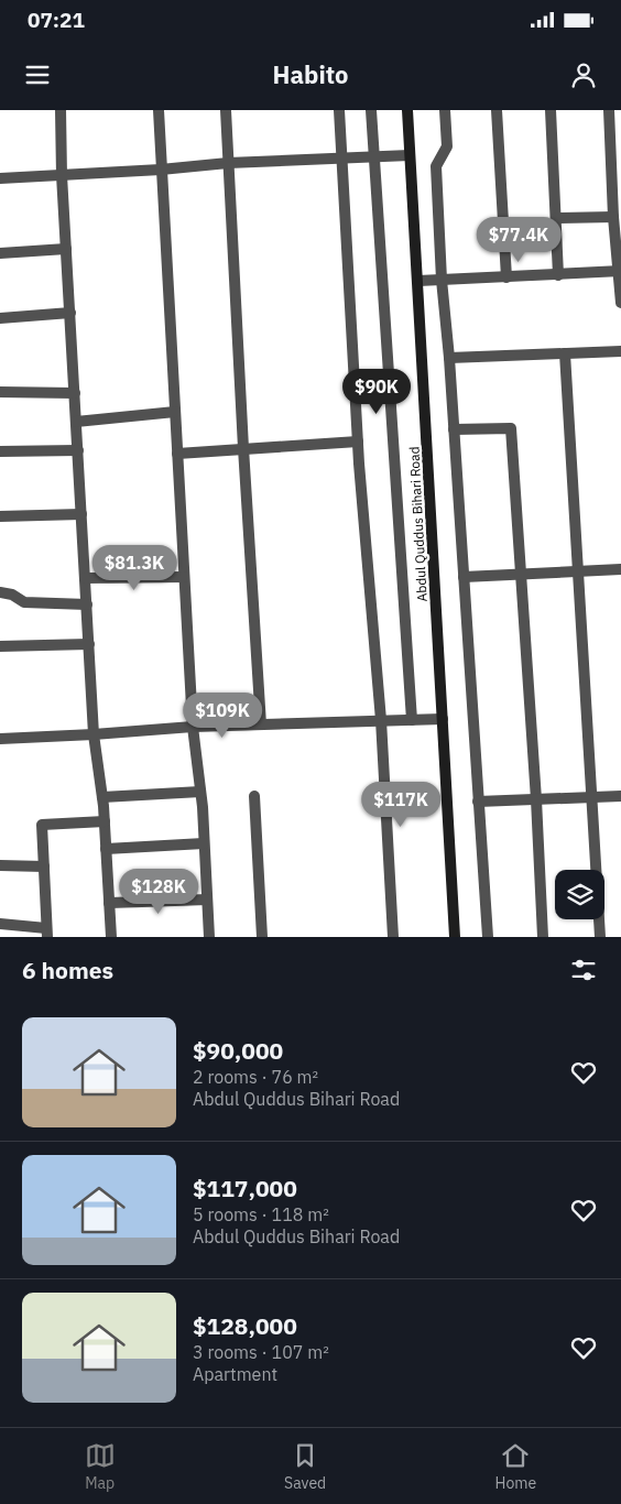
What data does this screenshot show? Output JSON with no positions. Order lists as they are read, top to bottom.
{
  "streets": {
    "main road": ["Abdul Quddus Bihari Road"]
  },
  "page": {
    "status": "07:21",
    "header": "Habito",
    "price": [
      "$77.4K",
      "$90K",
      "$81.3K",
      "$109K",
      "$117K",
      "$128K"
    ],
    "heading": "6 homes",
    "list": [
      {
        "name": "$90,000",
        "note": "2 rooms · 76 m² · Abdul Quddus Bihari Road"
      },
      {
        "name": "$117,000",
        "note": "5 rooms · 118 m² · Abdul Quddus Bihari Road"
      },
      {
        "name": "$128,000",
        "note": "3 rooms · 107 m² · Apartment"
      }
    ],
    "tabs": ["Map", "Saved", "Home"]
  }
}
